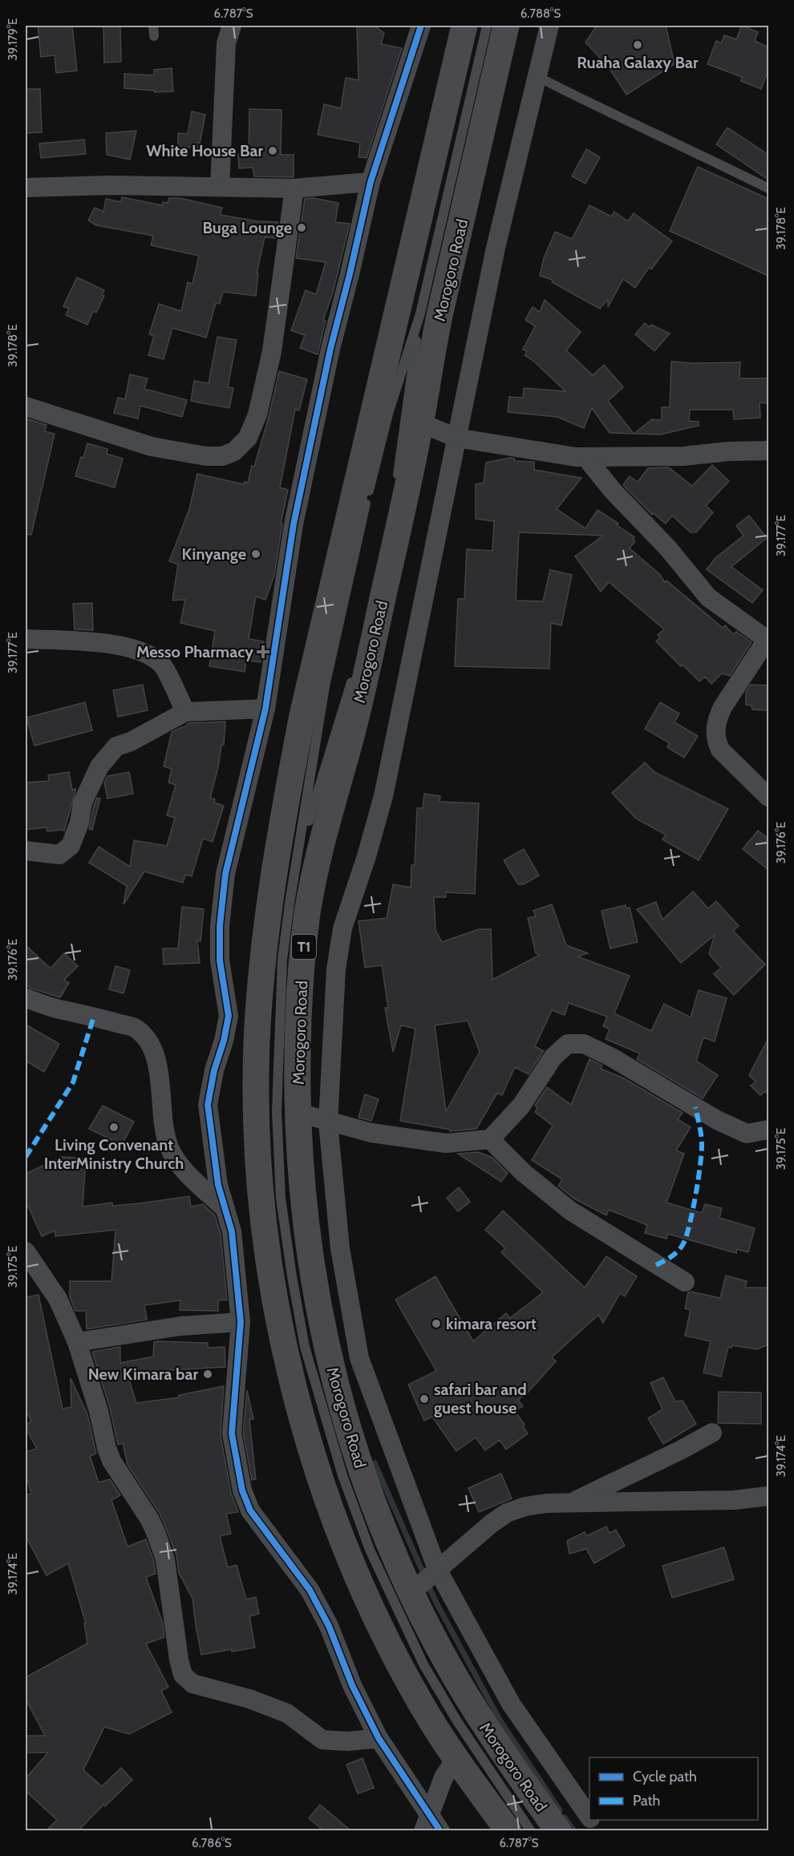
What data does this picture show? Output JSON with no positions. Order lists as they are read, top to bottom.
{
  "streets": {
    "highway": ["Morogoro Road", "T1"]
  },
  "places": {
    "other": [
      "Ruaha Galaxy Bar",
      "White House Bar",
      "Buga Lounge",
      "Kinyange",
      "Living Convenant InterMinistry Church",
      "kimara resort",
      "New Kimara bar",
      "safari bar and guest house"
    ],
    "health": ["Messo Pharmacy"]
  },
  "legend": ["Cycle path", "Path"],
  "coordinates": [
    "6.787°S",
    "6.788°S",
    "39.179°E",
    "39.178°E",
    "39.177°E",
    "39.176°E",
    "39.175°E",
    "39.174°E",
    "6.786°S"
  ]
}
